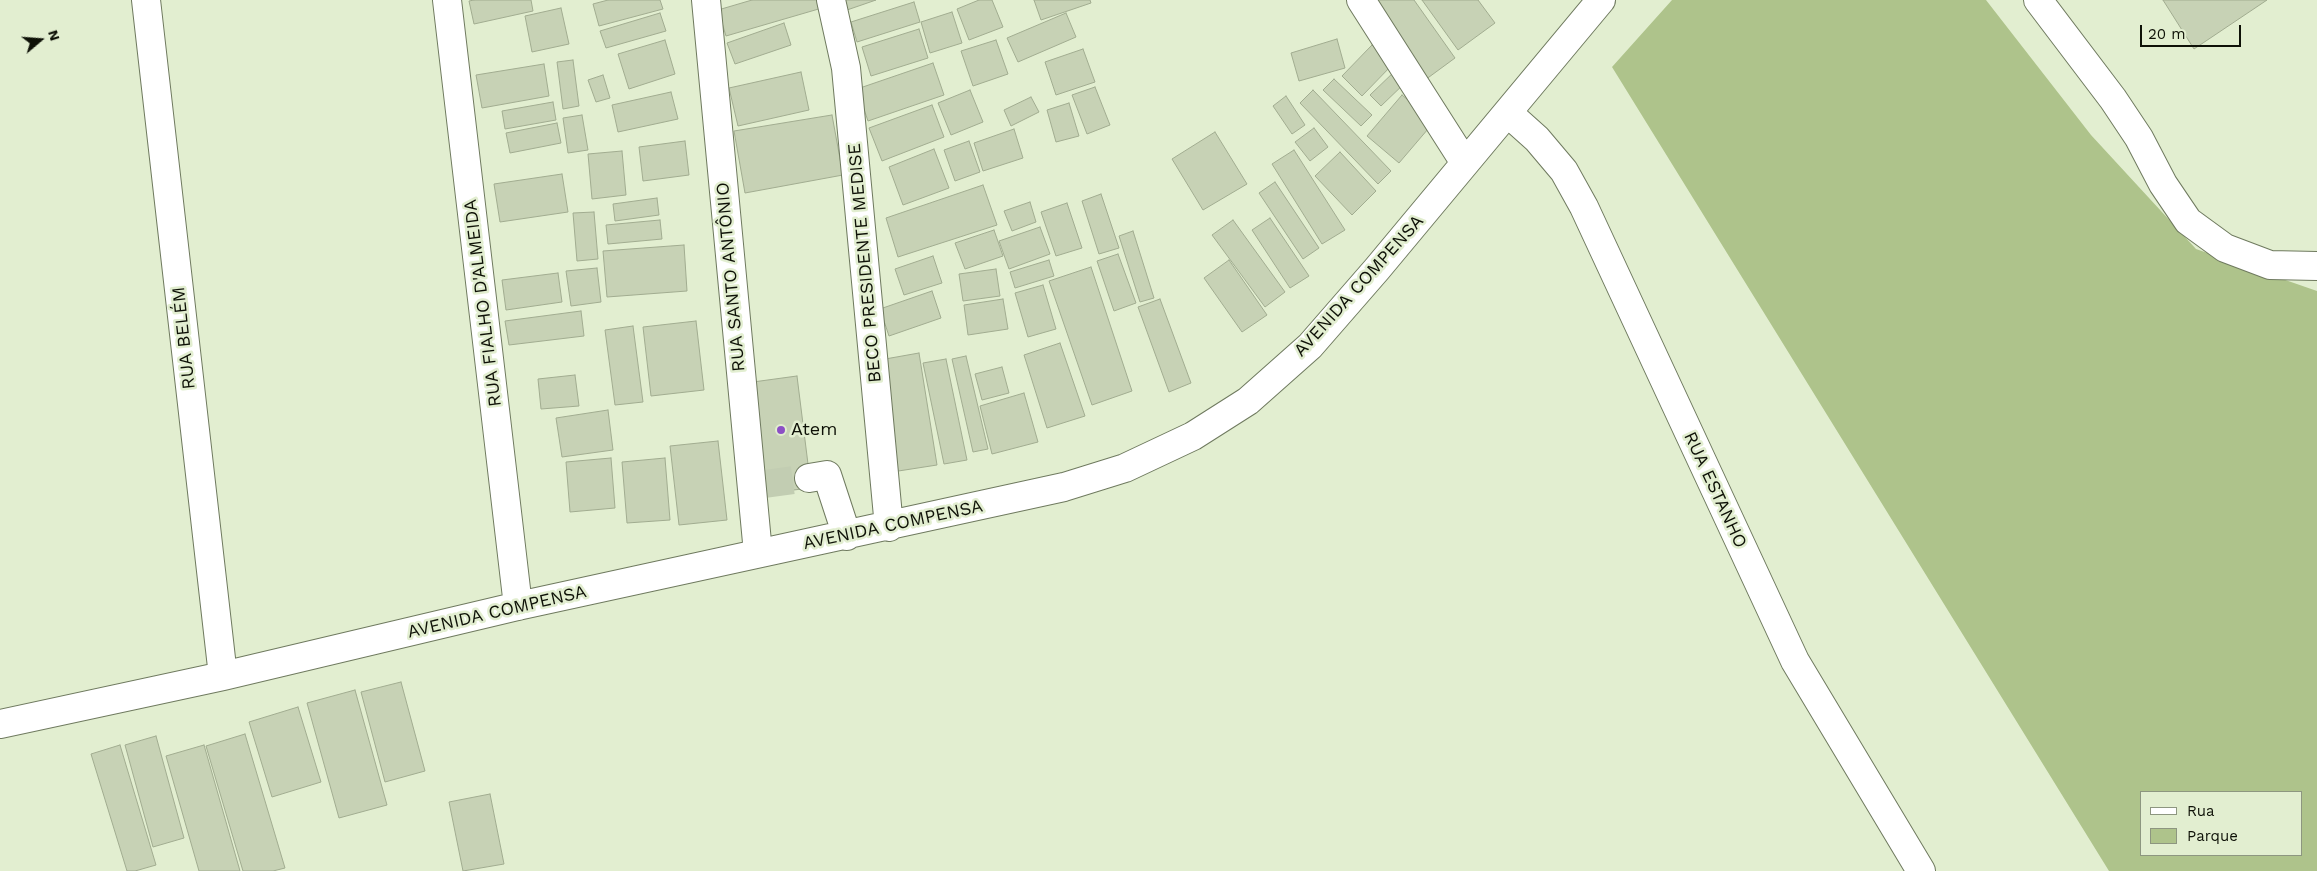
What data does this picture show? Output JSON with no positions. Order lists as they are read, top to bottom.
{
  "streets": {
    "street": [
      "BECO PRESIDENTE MEDISE",
      "RUA SANTO ANTÔNIO",
      "AVENIDA COMPENSA",
      "RUA FIALHO D'ALMEIDA",
      "RUA BELÉM",
      "RUA ESTANHO"
    ]
  },
  "crossings": [
    ["BECO PRESIDENTE MEDISE", "AVENIDA COMPENSA"],
    ["RUA SANTO ANTÔNIO", "AVENIDA COMPENSA"],
    ["AVENIDA COMPENSA", "RUA FIALHO D'ALMEIDA"],
    ["AVENIDA COMPENSA", "RUA BELÉM"],
    ["AVENIDA COMPENSA", "RUA ESTANHO"]
  ],
  "places": ["Atem"],
  "legend": ["Rua", "Parque"],
  "scale_bar": "20 m",
  "north": "right"
}
